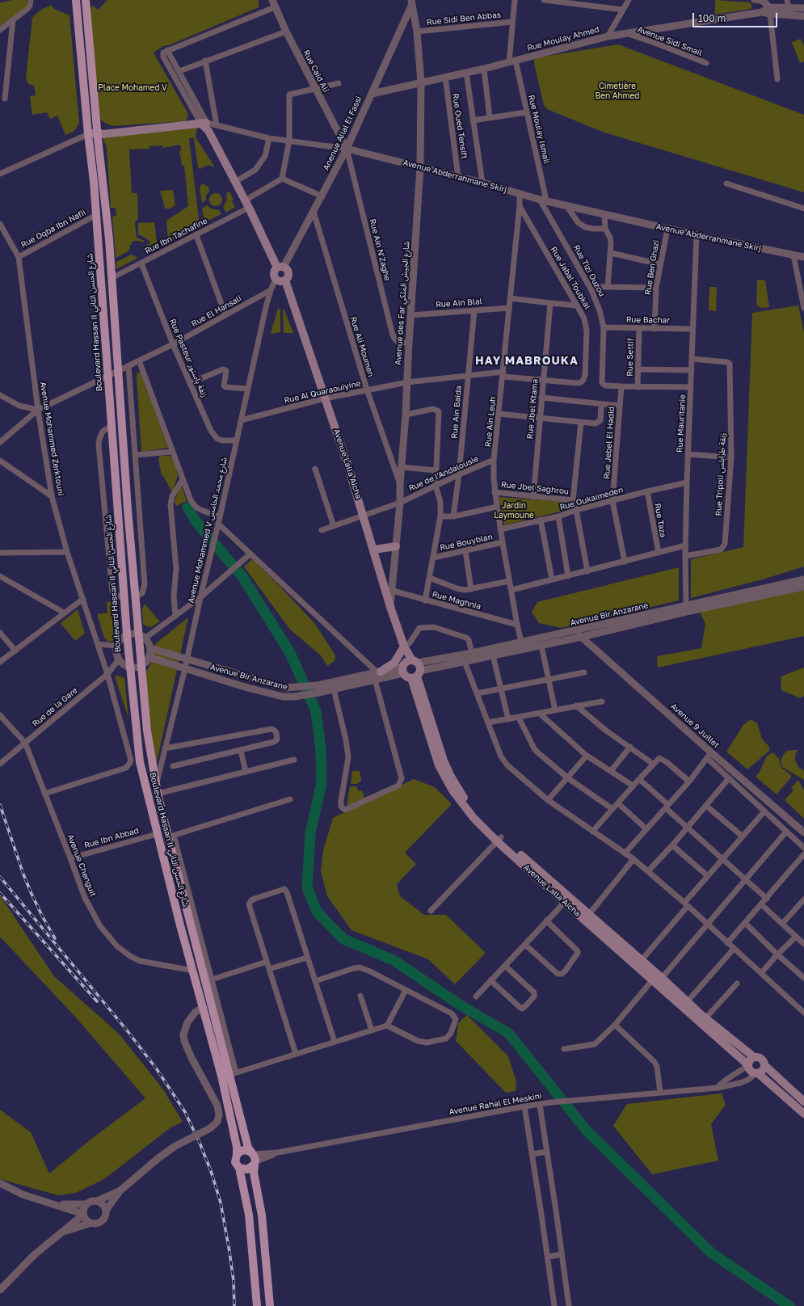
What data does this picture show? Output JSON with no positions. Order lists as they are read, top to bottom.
{
  "streets": {
    "main road": ["Avenue Abderrahmane Skirj", "Boulevard Hassan II شارع الحسن الثاني", "Avenue Lalla Aicha"],
    "street": [
      "Rue Sidi Ben Abbas",
      "Rue Moulay Ahmed",
      "Avenue Sidi Smail",
      "Rue Caid Ali",
      "Rue Oued Tensift",
      "Rue Moulay Ismail",
      "Anenue Allal El Fassi",
      "Rue Oqba Ibn Nafii",
      "Rue Ibn Tachafine",
      "Rue Ain N'Zaghe",
      "Rue Ben Ghazi",
      "Rue Tizi Ouzou",
      "Rue Jabal Toubkal",
      "Avenue des Far شارع الجيش الملكي",
      "Rue Ain Blal",
      "Rue El Hansali",
      "Rue Bachar",
      "Rue Ali Moumen",
      "Rue Settif",
      "Rue Pasteur زنقة باستور",
      "Rue Al Quaraouiyine",
      "Rue Jbel Ktama",
      "Rue Ain Baida",
      "Rue Ain Leuh",
      "Rue Mauritanie",
      "Avenue Mohammed Zerktouni",
      "Rue Jebel El Hadid",
      "Rue de l'Andalousie",
      "Rue Tripoli زنقة طرابلس",
      "Rue Jbel Saghrou",
      "Rue Oukaimeden",
      "Rue Taza",
      "Avenue Mohammed V شارع محمد الخامس",
      "Rue Bouyblan",
      "Rue Maghnia",
      "Avenue Bir Anzarane",
      "Rue de la Gare",
      "Avenue 9 Juillet",
      "Rue Ibn Abbad",
      "Avenue Chenguit",
      "Avenue Rahal El Meskini"
    ]
  },
  "crossings": [
    ["Rue Sidi Ben Abbas", "Rue Moulay Ismail"],
    ["Rue Sidi Ben Abbas", "Avenue des Far شارع الجيش الملكي"],
    ["Rue Moulay Ahmed", "Avenue Sidi Smail"],
    ["Rue Moulay Ahmed", "Rue Oued Tensift"],
    ["Rue Moulay Ahmed", "Rue Moulay Ismail"],
    ["Rue Moulay Ahmed", "Anenue Allal El Fassi"],
    ["Rue Moulay Ahmed", "Avenue des Far شارع الجيش الملكي"],
    ["Rue Caid Ali", "Anenue Allal El Fassi"],
    ["Rue Caid Ali", "Avenue Abderrahmane Skirj"],
    ["Rue Caid Ali", "Rue Ain N'Zaghe"],
    ["Rue Oued Tensift", "Avenue Abderrahmane Skirj"],
    ["Rue Moulay Ismail", "Avenue Abderrahmane Skirj"],
    ["Rue Moulay Ismail", "Rue Tizi Ouzou"],
    ["Anenue Allal El Fassi", "Avenue Abderrahmane Skirj"],
    ["Anenue Allal El Fassi", "Rue Ain N'Zaghe"],
    ["Anenue Allal El Fassi", "Avenue des Far شارع الجيش الملكي"],
    ["Anenue Allal El Fassi", "Rue Ali Moumen"],
    ["Anenue Allal El Fassi", "Avenue Lalla Aicha"],
    ["Anenue Allal El Fassi", "Avenue Mohammed V شارع محمد الخامس"],
    ["Avenue Abderrahmane Skirj", "Rue Ain N'Zaghe"],
    ["Avenue Abderrahmane Skirj", "Rue Ben Ghazi"],
    ["Avenue Abderrahmane Skirj", "Rue Tizi Ouzou"],
    ["Avenue Abderrahmane Skirj", "Avenue des Far شارع الجيش الملكي"],
    ["Avenue Abderrahmane Skirj", "Boulevard Hassan II شارع الحسن الثاني"],
    ["Avenue Abderrahmane Skirj", "Rue Ain Leuh"],
    ["Avenue Abderrahmane Skirj", "Rue Mauritanie"],
    ["Rue Oqba Ibn Nafii", "Boulevard Hassan II شارع الحسن الثاني"],
    ["Rue Oqba Ibn Nafii", "Avenue Mohammed Zerktouni"],
    ["Rue Ibn Tachafine", "Boulevard Hassan II شارع الحسن الثاني"],
    ["Rue Ibn Tachafine", "Rue Pasteur زنقة باستور"],
    ["Rue Ain N'Zaghe", "Avenue des Far شارع الجيش الملكي"],
    ["Rue Ben Ghazi", "Rue Bachar"],
    ["Rue Tizi Ouzou", "Rue Bachar"],
    ["Rue Tizi Ouzou", "Rue Settif"],
    ["Rue Tizi Ouzou", "Rue Mauritanie"],
    ["Rue Tizi Ouzou", "Rue Jebel El Hadid"],
    ["Rue Jabal Toubkal", "Rue Al Quaraouiyine"],
    ["Rue Jabal Toubkal", "Rue Jbel Ktama"],
    ["Rue Jabal Toubkal", "Rue Ain Leuh"],
    ["Avenue des Far شارع الجيش الملكي", "Rue Ain Blal"],
    ["Avenue des Far شارع الجيش الملكي", "Rue Ali Moumen"],
    ["Avenue des Far شارع الجيش الملكي", "Rue Al Quaraouiyine"],
    ["Avenue des Far شارع الجيش الملكي", "Avenue Lalla Aicha"],
    ["Avenue des Far شارع الجيش الملكي", "Rue de l'Andalousie"],
    ["Avenue des Far شارع الجيش الملكي", "Rue Maghnia"],
    ["Rue Ain Blal", "Rue Ain Baida"],
    ["Rue Ain Blal", "Rue Ain Leuh"],
    ["Rue El Hansali", "Boulevard Hassan II شارع الحسن الثاني"],
    ["Rue El Hansali", "Rue Pasteur زنقة باستور"],
    ["Rue El Hansali", "Avenue Mohammed Zerktouni"],
    ["Rue El Hansali", "Avenue Mohammed V شارع محمد الخامس"],
    ["Rue Bachar", "Rue Settif"],
    ["Rue Bachar", "Rue Mauritanie"],
    ["Boulevard Hassan II شارع الحسن الثاني", "Avenue Mohammed V شارع محمد الخامس"],
    ["Boulevard Hassan II شارع الحسن الثاني", "Rue Ibn Abbad"],
    ["Boulevard Hassan II شارع الحسن الثاني", "Avenue Chenguit"],
    ["Boulevard Hassan II شارع الحسن الثاني", "Avenue Rahal El Meskini"],
    ["Rue Ali Moumen", "Rue Al Quaraouiyine"],
    ["Rue Pasteur زنقة باستور", "Avenue Mohammed V شارع محمد الخامس"],
    ["Rue Al Quaraouiyine", "Rue Ain Baida"],
    ["Rue Al Quaraouiyine", "Rue Ain Leuh"],
    ["Rue Al Quaraouiyine", "Avenue Lalla Aicha"],
    ["Rue Al Quaraouiyine", "Avenue Mohammed V شارع محمد الخامس"],
    ["Rue Jbel Ktama", "Rue Jbel Saghrou"],
    ["Rue Ain Baida", "Rue de l'Andalousie"],
    ["Rue Ain Leuh", "Rue de l'Andalousie"],
    ["Rue Ain Leuh", "Rue Jbel Saghrou"],
    ["Rue Ain Leuh", "Rue Oukaimeden"],
    ["Rue Ain Leuh", "Rue Bouyblan"],
    ["Rue Ain Leuh", "Rue Maghnia"],
    ["Rue Ain Leuh", "Avenue Bir Anzarane"],
    ["Rue Mauritanie", "Rue Tripoli زنقة طرابلس"],
    ["Rue Mauritanie", "Rue Oukaimeden"],
    ["Rue Mauritanie", "Avenue Bir Anzarane"],
    ["Avenue Mohammed Zerktouni", "Rue de la Gare"],
    ["Avenue Mohammed Zerktouni", "Avenue Chenguit"],
    ["Rue Jebel El Hadid", "Rue Oukaimeden"],
    ["Avenue Lalla Aicha", "Rue de l'Andalousie"],
    ["Avenue Lalla Aicha", "Avenue Mohammed V شارع محمد الخامس"],
    ["Avenue Lalla Aicha", "Avenue Bir Anzarane"],
    ["Avenue Lalla Aicha", "Avenue Rahal El Meskini"],
    ["Rue Oukaimeden", "Rue Taza"],
    ["Avenue Mohammed V شارع محمد الخامس", "Avenue Bir Anzarane"],
    ["Avenue Bir Anzarane", "Avenue 9 Juillet"],
    ["Rue de la Gare", "Avenue Chenguit"],
    ["Rue Ibn Abbad", "Avenue Chenguit"]
  ],
  "districts": ["HAY MABROUKA"],
  "parks": ["Cimetière Ben Ahmed", "Place Mohamed V", "Jardin Laymoune"],
  "scale_bar": "100 m"
}
